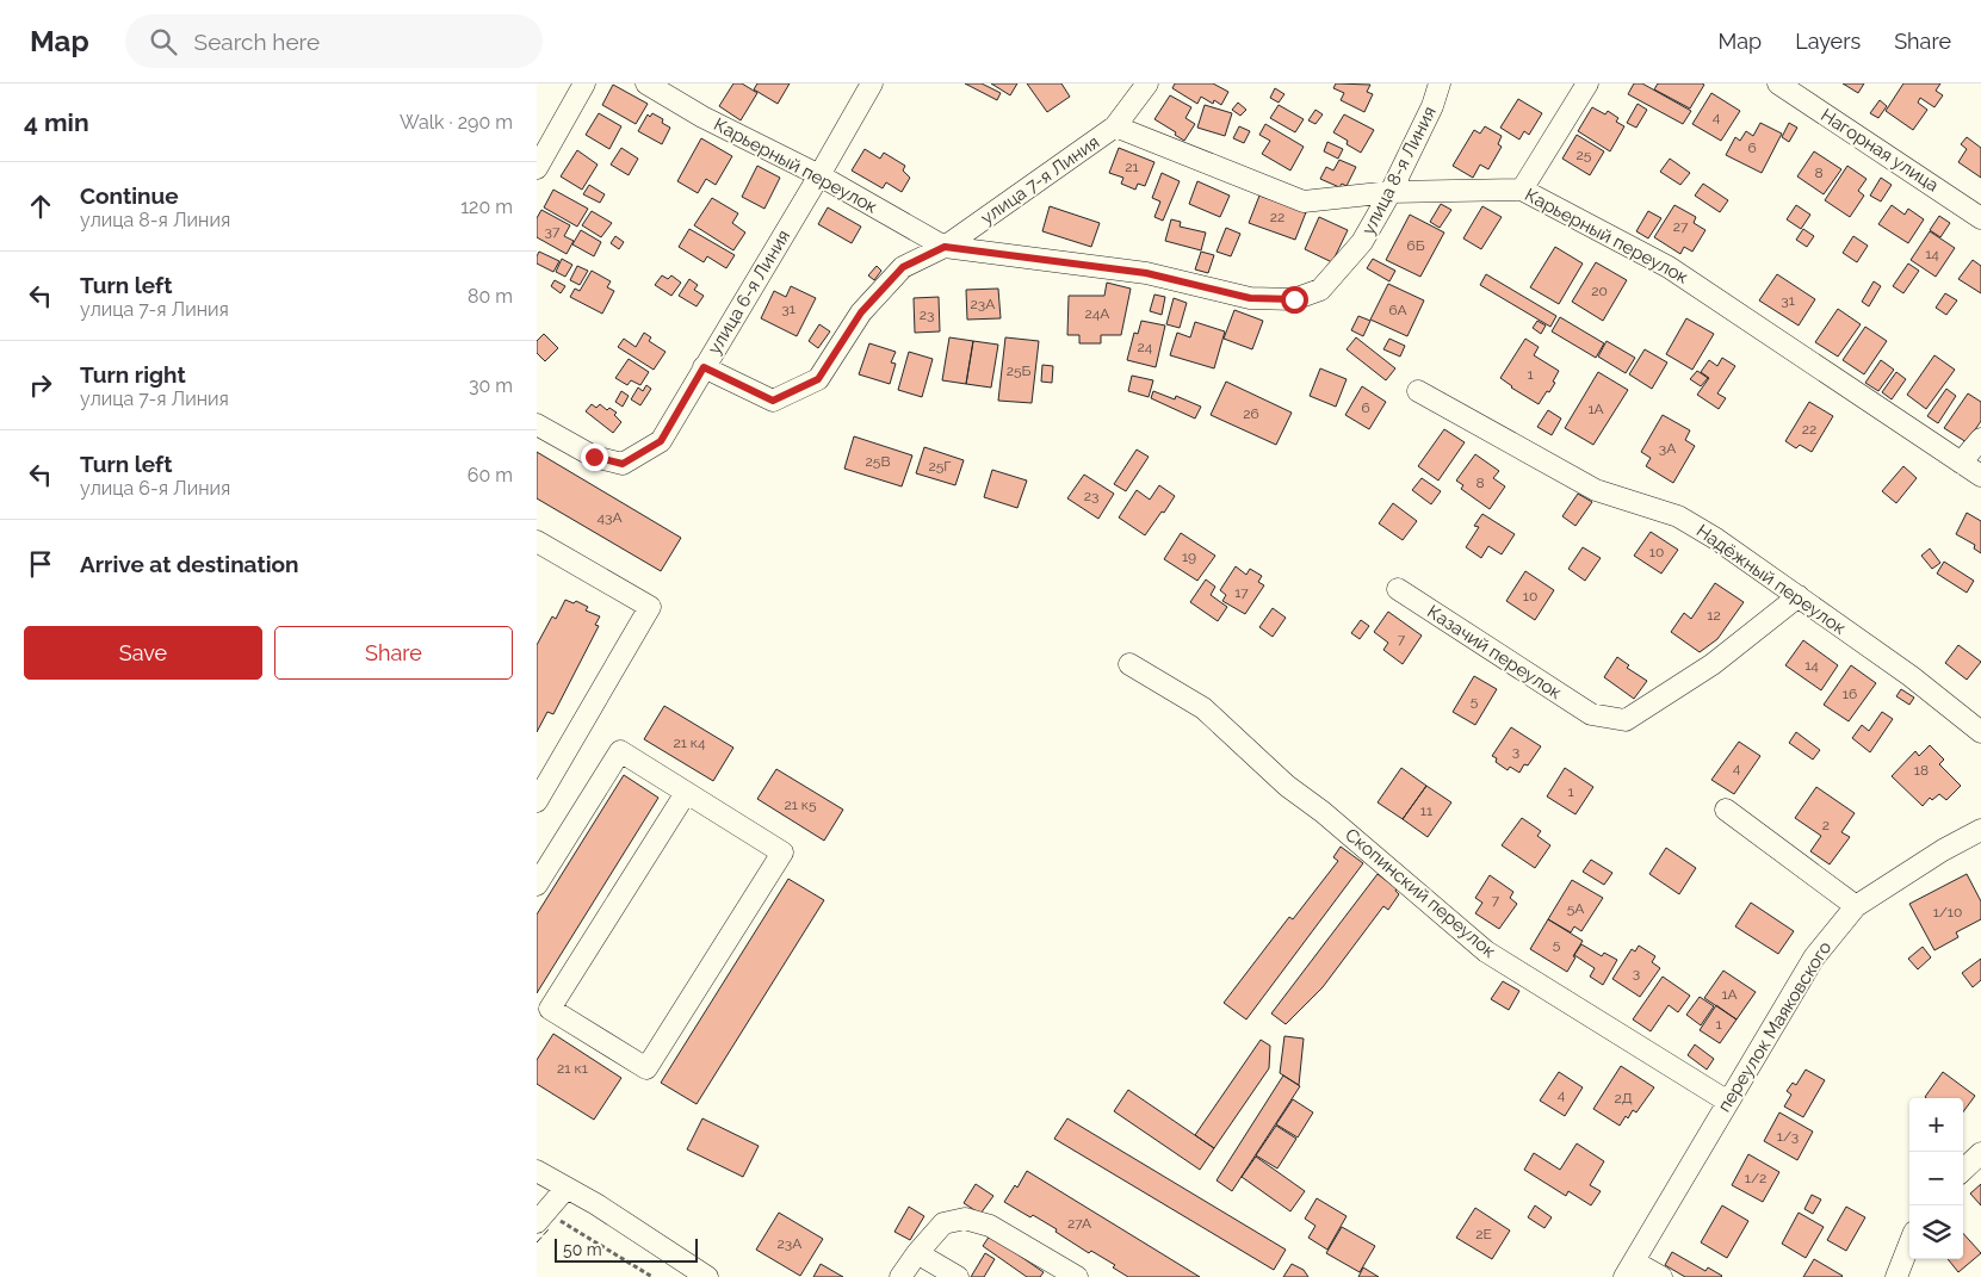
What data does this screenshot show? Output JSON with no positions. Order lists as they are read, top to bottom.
{
  "streets": {
    "street": [
      "Нагорная улица",
      "Карьерный переулок",
      "улица 8-я Линия",
      "улица 7-я Линия",
      "улица 6-я Линия",
      "Надёжный переулок",
      "Казачий переулок",
      "Скопинский переулок",
      "переулок Маяковского"
    ]
  },
  "crossings": [
    ["Карьерный переулок", "улица 8-я Линия"],
    ["Карьерный переулок", "улица 7-я Линия"],
    ["Карьерный переулок", "улица 6-я Линия"],
    ["улица 8-я Линия", "улица 7-я Линия"],
    ["улица 7-я Линия", "улица 6-я Линия"],
    ["Надёжный переулок", "Казачий переулок"],
    ["Скопинский переулок", "переулок Маяковского"]
  ],
  "house_numbers": [
    "4",
    "6",
    "25",
    "21",
    "8",
    "22",
    "27",
    "37",
    "6Б",
    "14",
    "20",
    "31",
    "23А",
    "31",
    "6А",
    "24А",
    "23",
    "24",
    "25Б",
    "1",
    "6",
    "1А",
    "26",
    "22",
    "3А",
    "25В",
    "25Г",
    "8",
    "23",
    "43А",
    "10",
    "19",
    "17",
    "10",
    "12",
    "7",
    "14",
    "16",
    "5",
    "21 к4",
    "3",
    "4",
    "18",
    "1",
    "21 к5",
    "11",
    "2",
    "7",
    "5А",
    "1/10",
    "5",
    "3",
    "1А",
    "1",
    "21 к1",
    "4",
    "2Д",
    "1/3",
    "1/2",
    "27А",
    "2Е",
    "23А"
  ],
  "scale_bar": "50 m",
  "page": {
    "header": "Map",
    "search": "Search here",
    "nav": ["Map", "Layers", "Share"],
    "heading": ["4 min", "Walk · 290 m"],
    "list": [
      ["Continue", "улица 8-я Линия", "120 m"],
      ["Turn left", "улица 7-я Линия", "80 m"],
      ["Turn right", "улица 7-я Линия", "30 m"],
      ["Turn left", "улица 6-я Линия", "60 m"],
      "Arrive at destination"
    ],
    "buttons": ["Save", "Share"],
    "map_buttons": ["+", "−"],
    "scale": "50 m"
  }
}
